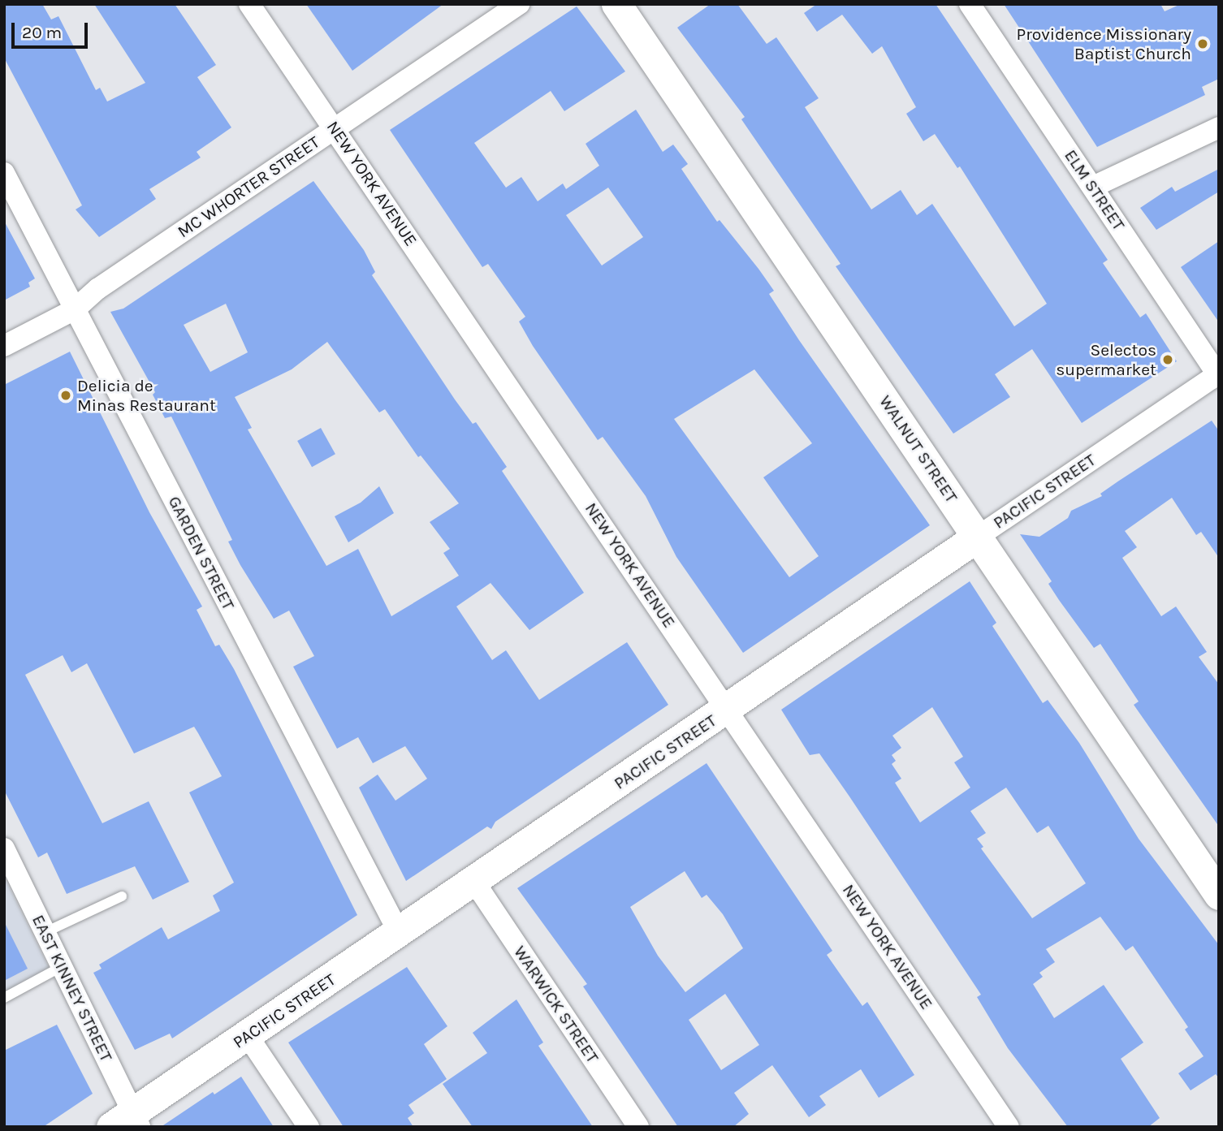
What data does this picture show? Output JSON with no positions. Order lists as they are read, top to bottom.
{
  "streets": {
    "street": [
      "NEW YORK AVENUE",
      "MC WHORTER STREET",
      "ELM STREET",
      "WALNUT STREET",
      "PACIFIC STREET",
      "GARDEN STREET",
      "EAST KINNEY STREET",
      "WARWICK STREET"
    ]
  },
  "crossings": [
    ["NEW YORK AVENUE", "MC WHORTER STREET"],
    ["NEW YORK AVENUE", "PACIFIC STREET"],
    ["MC WHORTER STREET", "GARDEN STREET"],
    ["ELM STREET", "PACIFIC STREET"],
    ["WALNUT STREET", "PACIFIC STREET"],
    ["PACIFIC STREET", "GARDEN STREET"],
    ["PACIFIC STREET", "EAST KINNEY STREET"],
    ["PACIFIC STREET", "WARWICK STREET"]
  ],
  "places": ["Providence Missionary Baptist Church", "Selectos supermarket", "Delicia de Minas Restaurant"],
  "scale_bar": "20 m"
}
